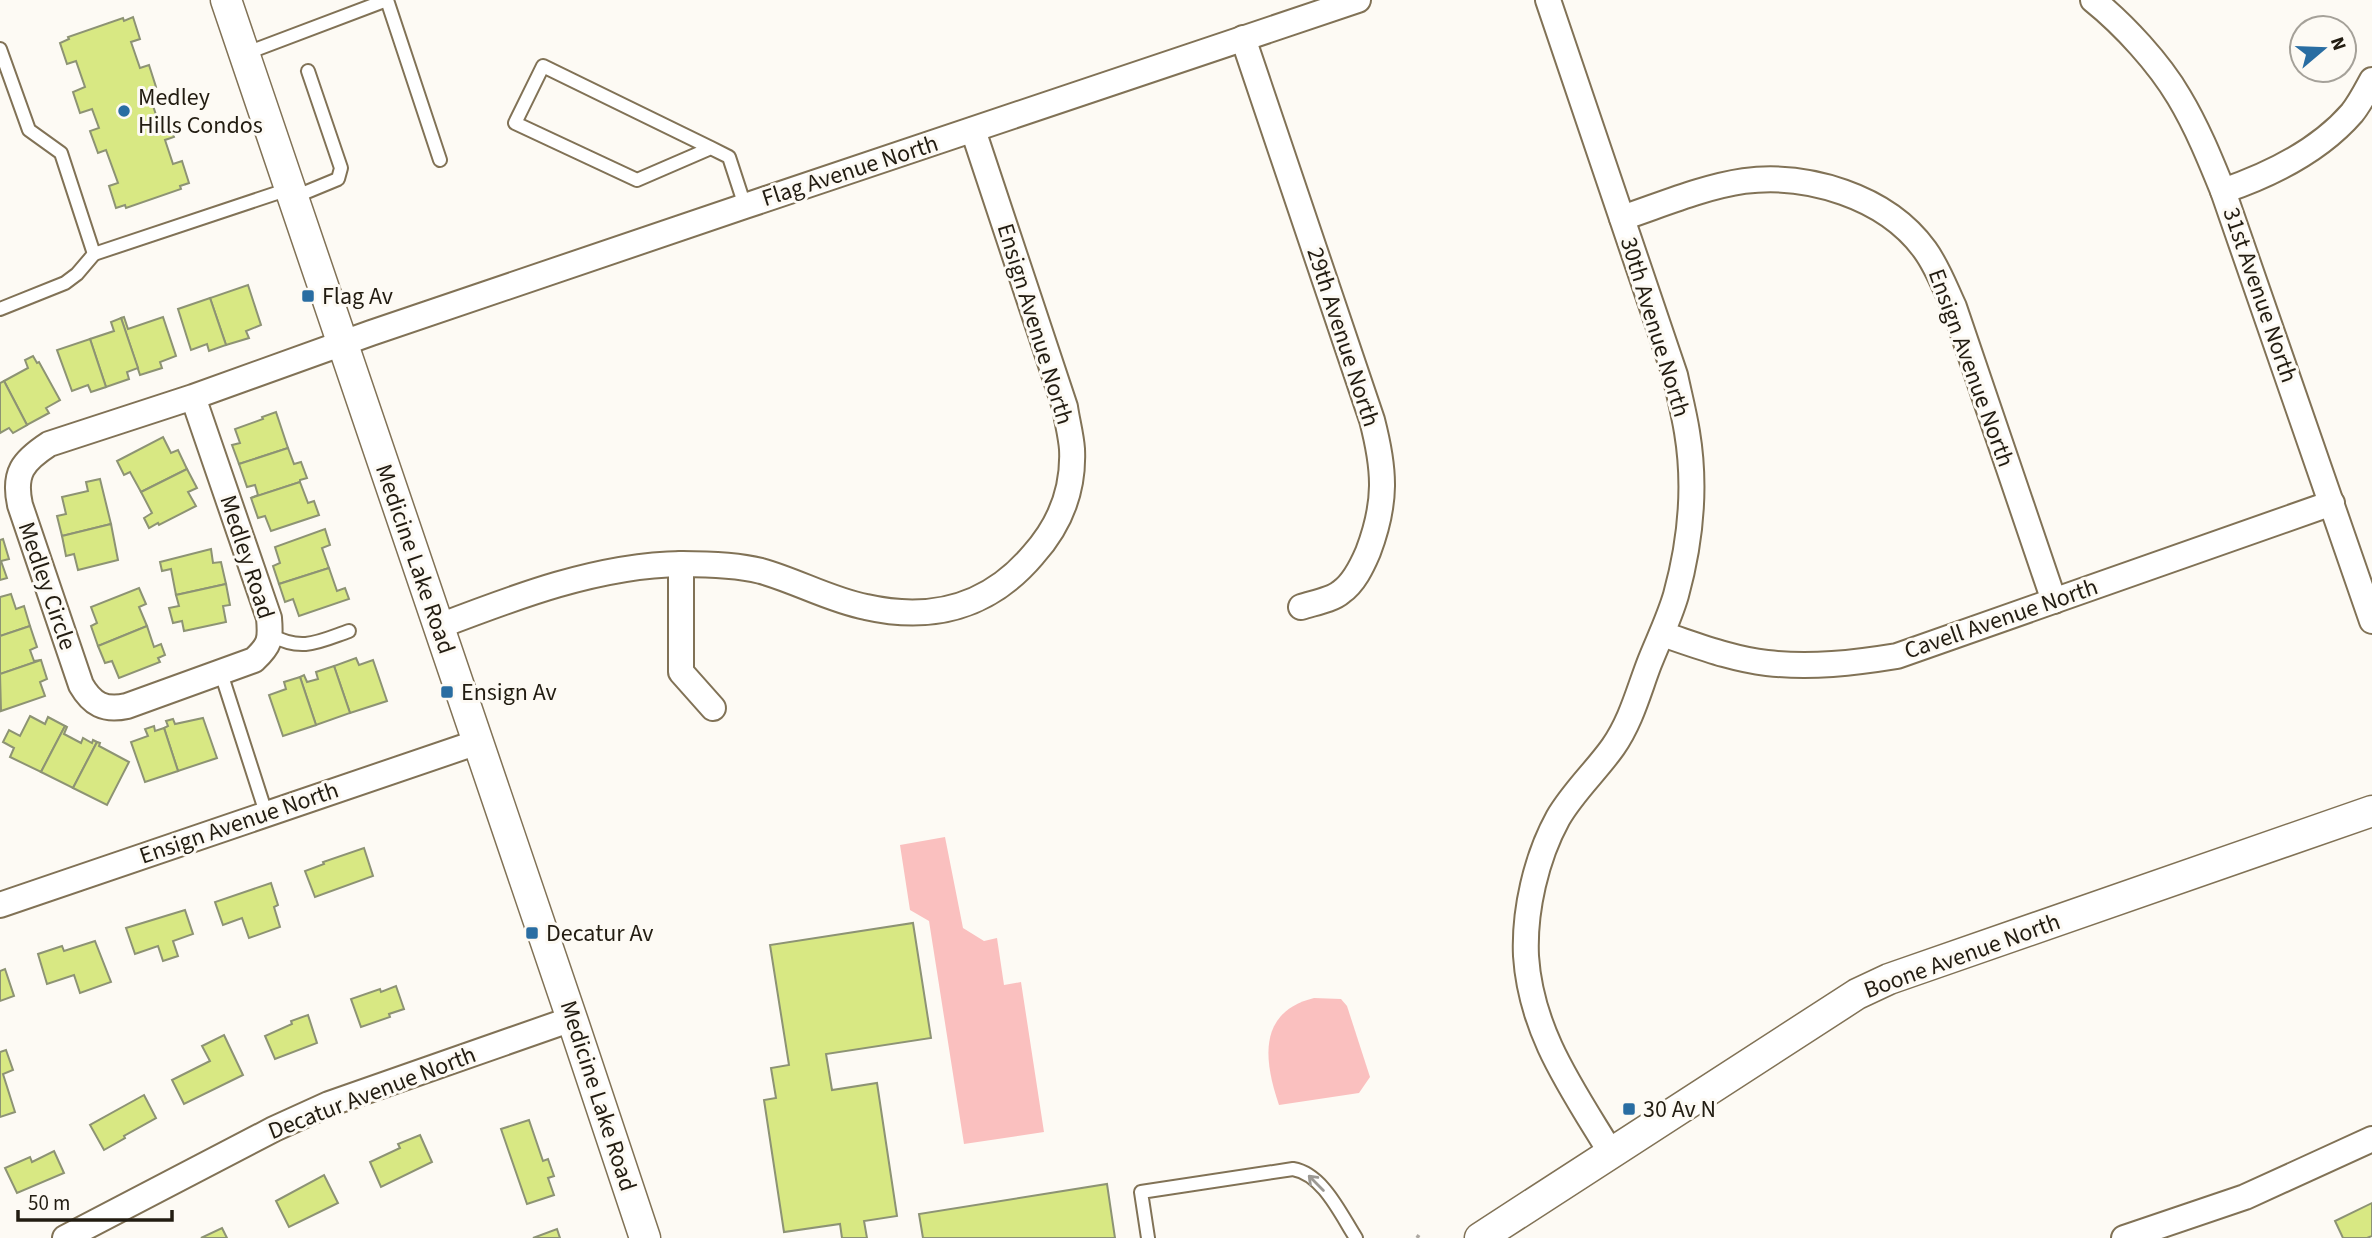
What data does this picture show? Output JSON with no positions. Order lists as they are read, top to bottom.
{
  "streets": {
    "street": [
      "Flag Avenue North",
      "31st Avenue North",
      "Ensign Avenue North",
      "30th Avenue North",
      "29th Avenue North",
      "Medley Road",
      "Medicine Lake Road",
      "Medley Circle",
      "Cavell Avenue North",
      "Boone Avenue North",
      "Decatur Avenue North"
    ]
  },
  "crossings": [
    ["Flag Avenue North", "Ensign Avenue North"],
    ["Flag Avenue North", "29th Avenue North"],
    ["Flag Avenue North", "Medicine Lake Road"],
    ["Flag Avenue North", "Medley Circle"],
    ["31st Avenue North", "Cavell Avenue North"],
    ["Ensign Avenue North", "30th Avenue North"],
    ["Ensign Avenue North", "Medicine Lake Road"],
    ["Ensign Avenue North", "Cavell Avenue North"],
    ["30th Avenue North", "Cavell Avenue North"],
    ["30th Avenue North", "Boone Avenue North"],
    ["Medley Road", "Medley Circle"],
    ["Medicine Lake Road", "Medley Circle"],
    ["Medicine Lake Road", "Decatur Avenue North"]
  ],
  "places": {
    "other": ["Medley Hills Condos"],
    "transit": [
      "Flag Av",
      "Ensign Av",
      "Decatur Av",
      "30 Av N"
    ]
  },
  "scale_bar": "50 m",
  "north": "right"
}
